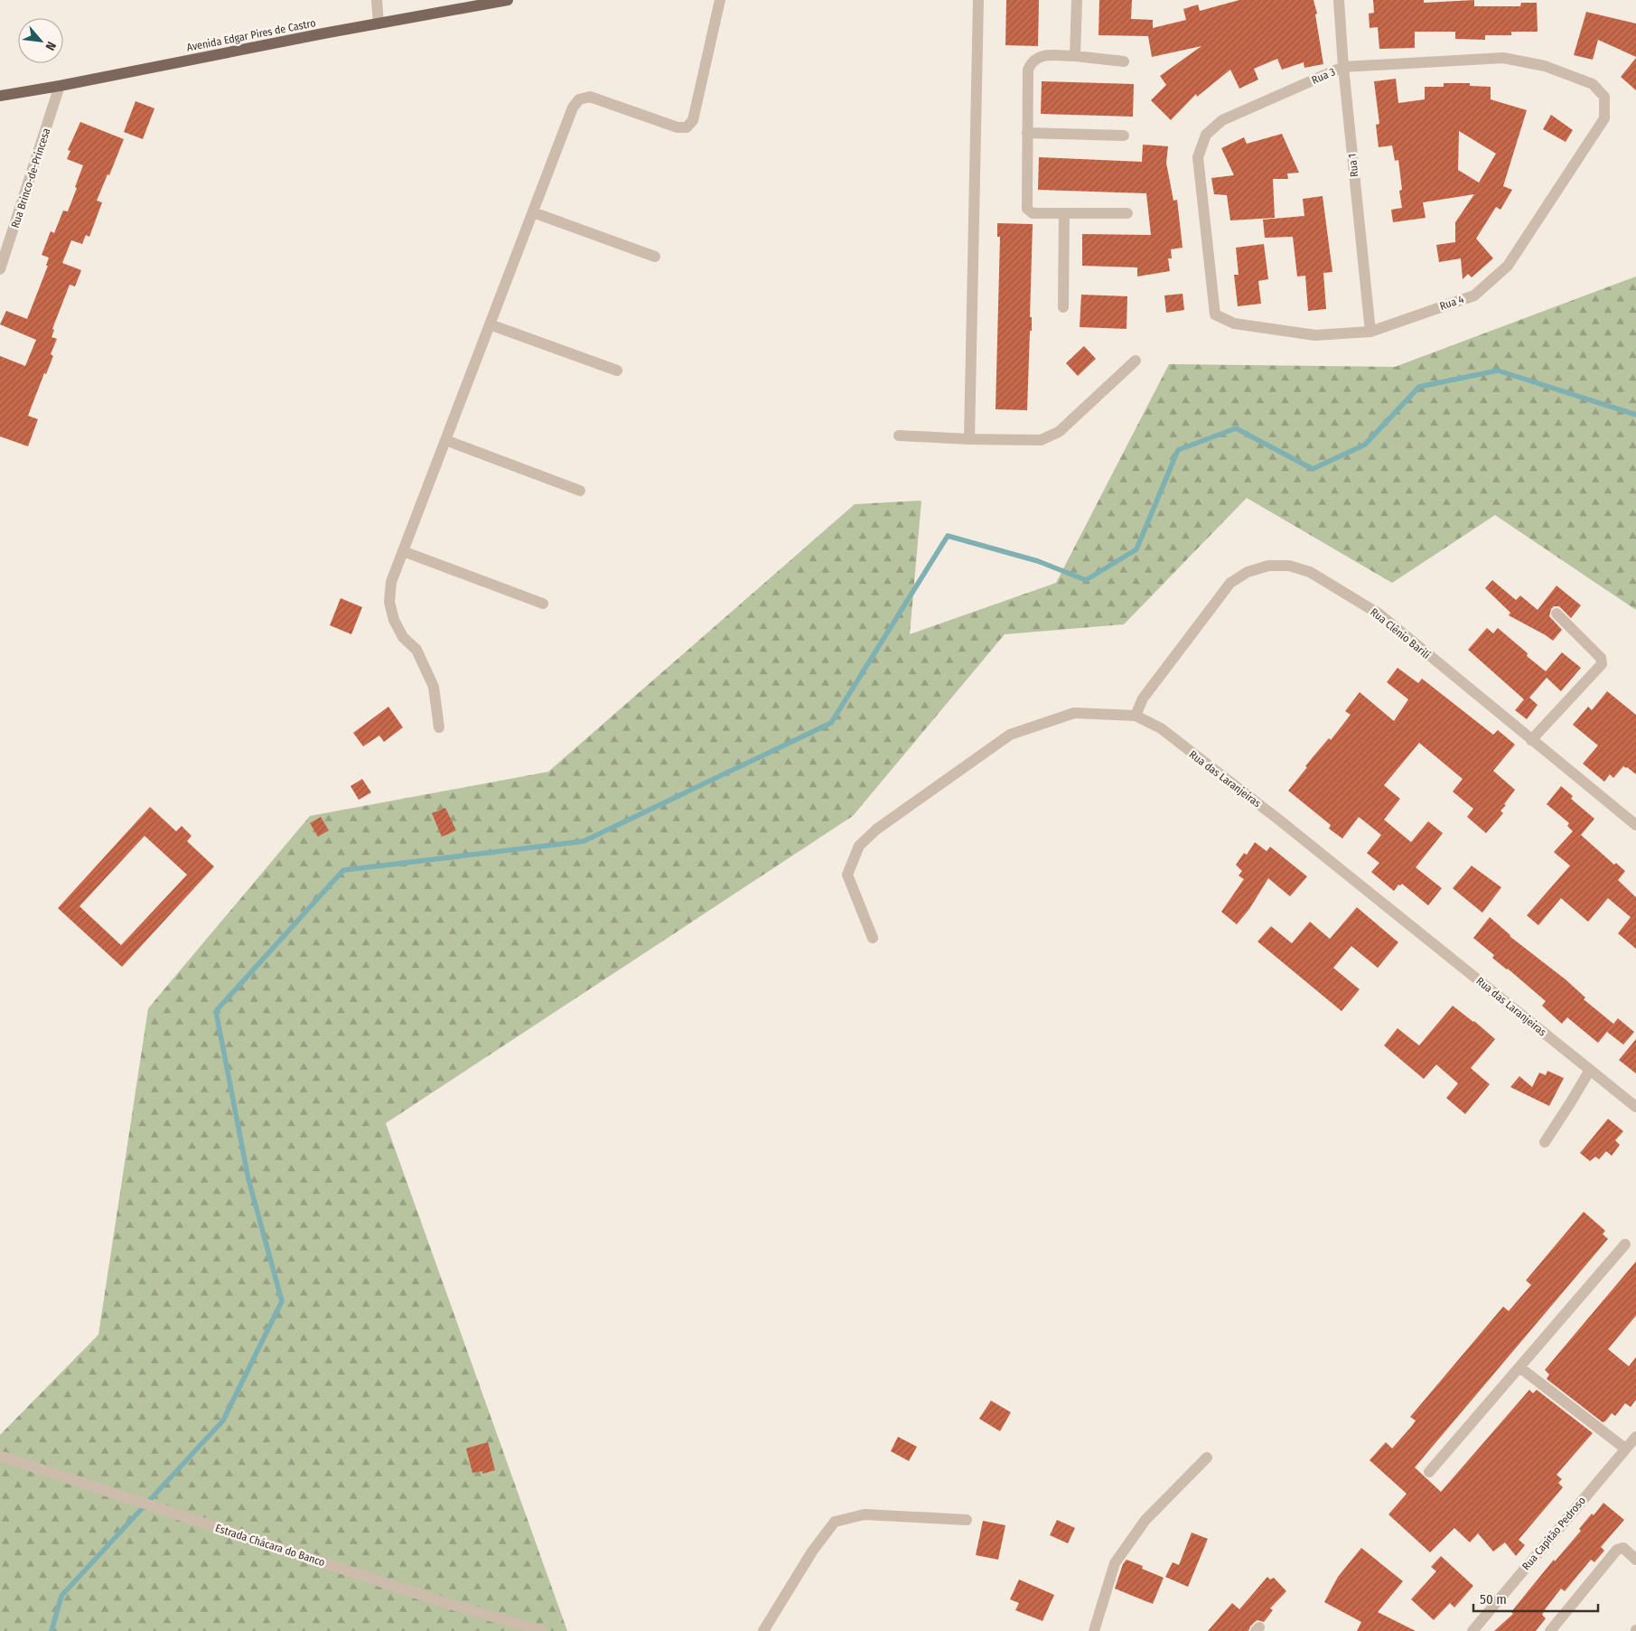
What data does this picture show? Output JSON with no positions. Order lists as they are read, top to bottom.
{
  "streets": {
    "main road": ["Avenida Edgar Pires de Castro"],
    "street": [
      "Rua 3",
      "Rua 1",
      "Rua Brinco-de-Princesa",
      "Rua 4",
      "Rua Clênio Barili",
      "Rua das Laranjeiras",
      "Rua Capitão Pedroso",
      "Estrada Chácara do Banco"
    ]
  },
  "crossings": [
    ["Avenida Edgar Pires de Castro", "Rua Brinco-de-Princesa"],
    ["Rua 3", "Rua 1"],
    ["Rua 3", "Rua 4"],
    ["Rua 1", "Rua 4"],
    ["Rua Clênio Barili", "Rua das Laranjeiras"]
  ],
  "scale_bar": "50 m",
  "north": "bottom right"
}
